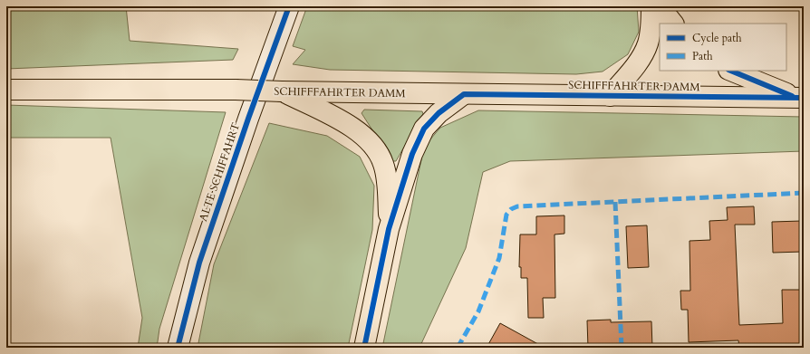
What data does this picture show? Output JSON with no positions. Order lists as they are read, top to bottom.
{
  "streets": {
    "highway": ["SCHIFFFAHRTER DAMM"],
    "street": ["ALTE SCHIFFAHRT"]
  },
  "legend": ["Cycle path", "Path"]
}
